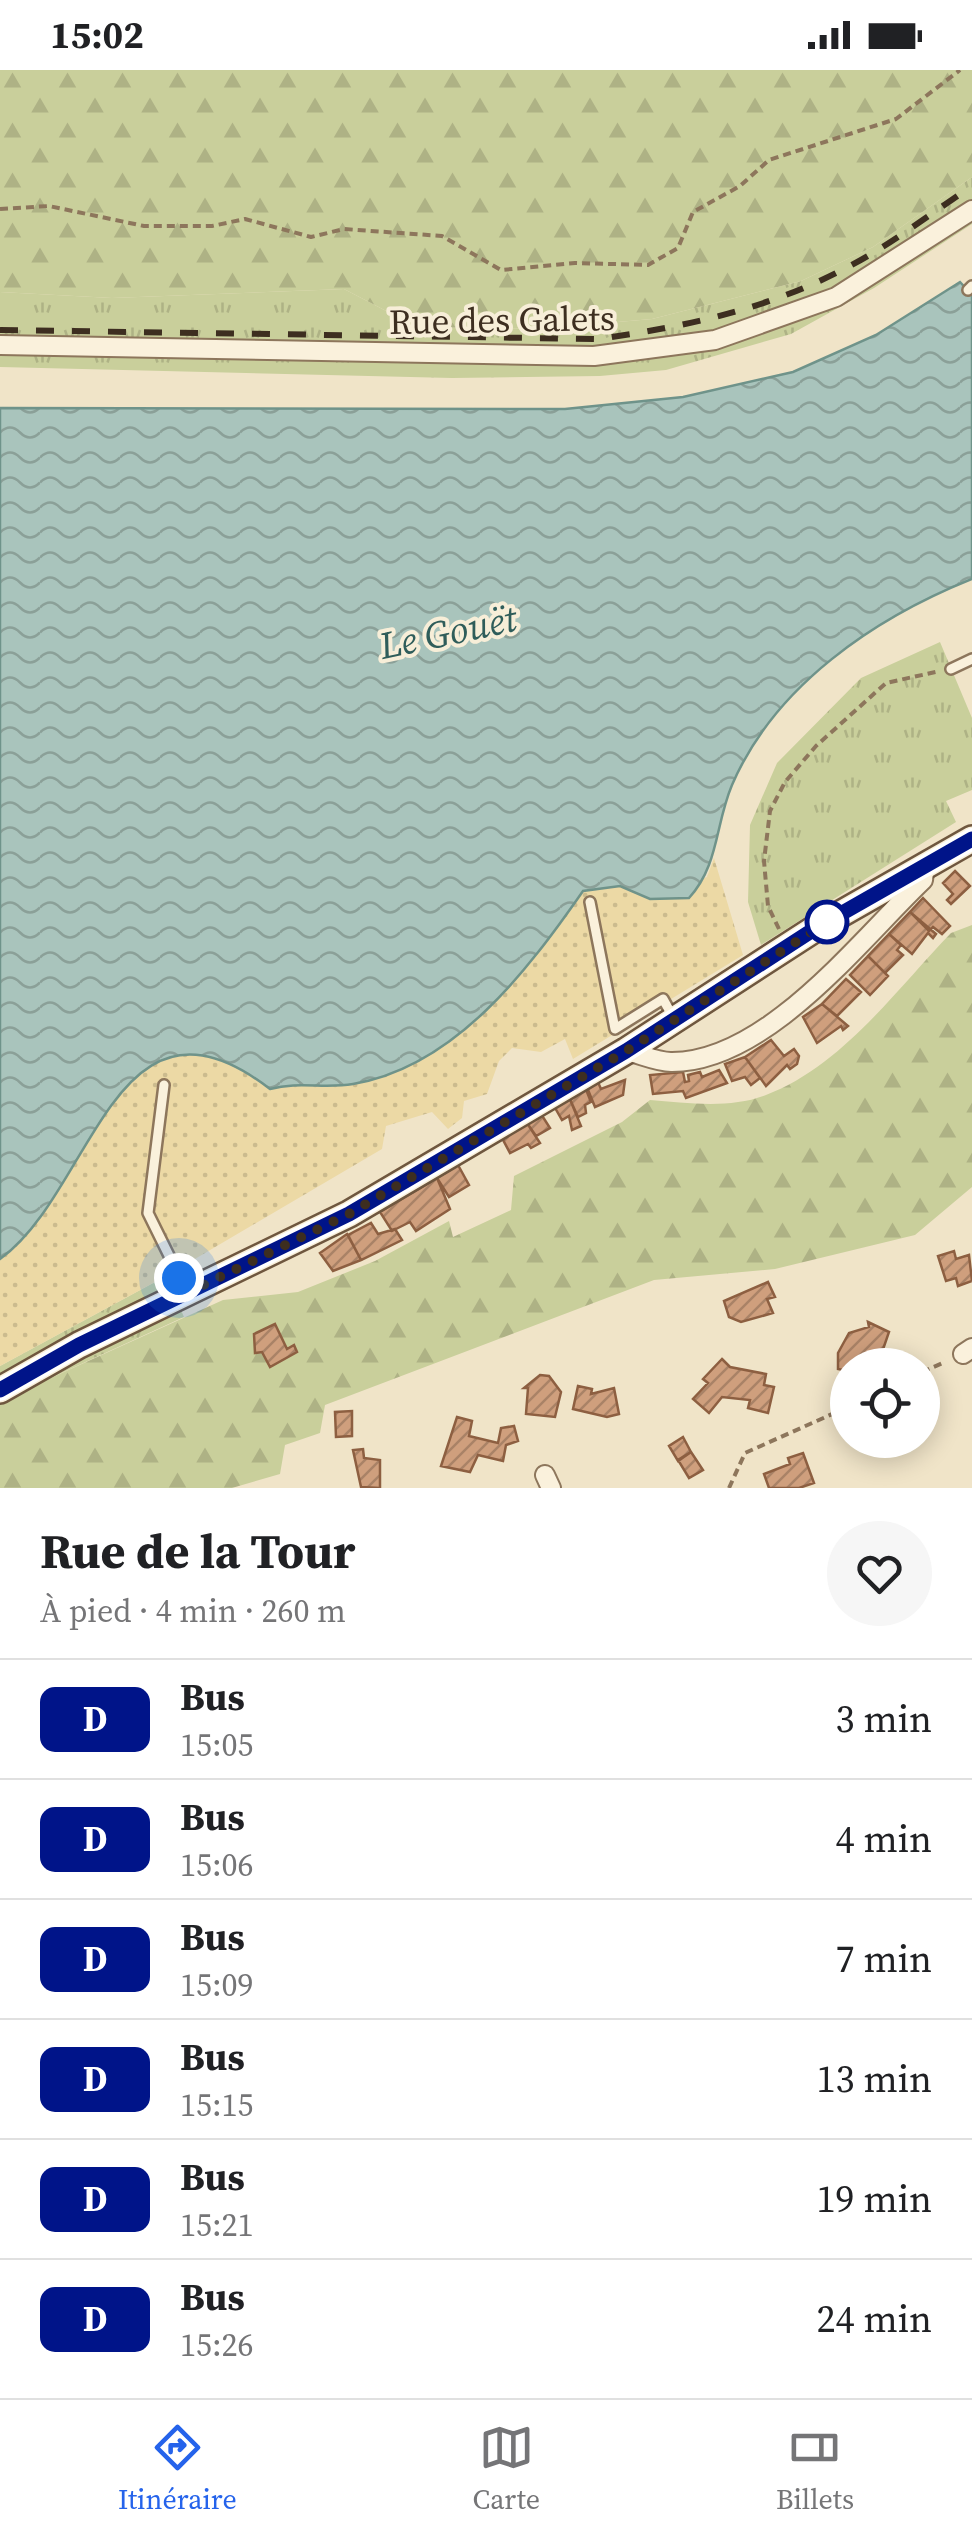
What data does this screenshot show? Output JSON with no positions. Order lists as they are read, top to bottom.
{
  "streets": {
    "street": ["Rue des Galets"]
  },
  "water": ["Le Gouët"],
  "lines": ["bus line D"],
  "page": {
    "status": "15:02",
    "heading": ["Rue de la Tour", "À pied · 4 min · 260 m"],
    "list": [
      {
        "mark": "D",
        "name": "Bus",
        "note": "15:05",
        "value": "3 min"
      },
      {
        "mark": "D",
        "name": "Bus",
        "note": "15:06",
        "value": "4 min"
      },
      {
        "mark": "D",
        "name": "Bus",
        "note": "15:09",
        "value": "7 min"
      },
      {
        "mark": "D",
        "name": "Bus",
        "note": "15:15",
        "value": "13 min"
      },
      {
        "mark": "D",
        "name": "Bus",
        "note": "15:21",
        "value": "19 min"
      },
      {
        "mark": "D",
        "name": "Bus",
        "note": "15:26",
        "value": "24 min"
      }
    ],
    "tabs": ["Itinéraire", "Carte", "Billets"]
  }
}
